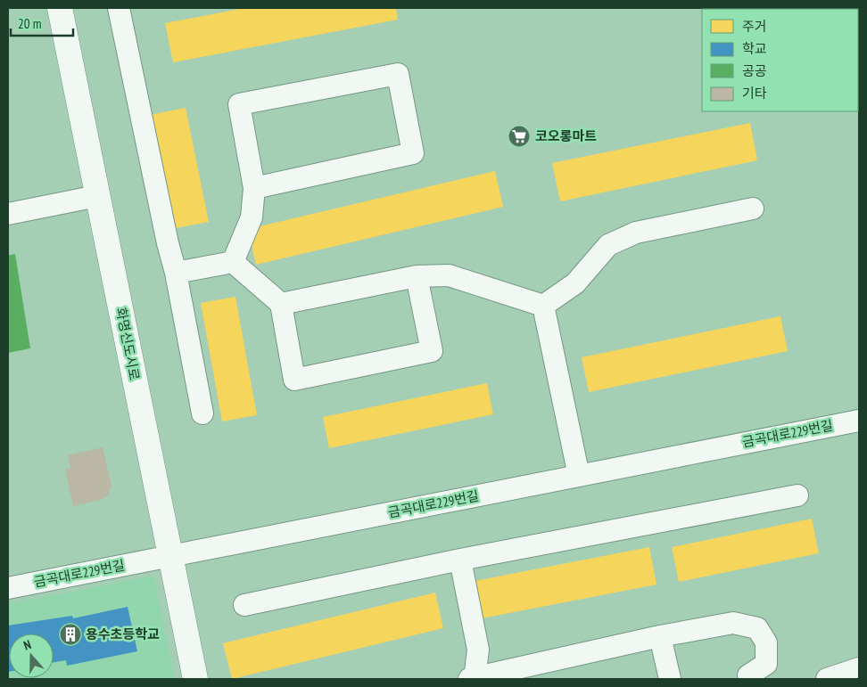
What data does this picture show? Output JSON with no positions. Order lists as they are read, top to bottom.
{
  "streets": {
    "main road": ["화명신도시로"],
    "street": ["금곡대로229번길"]
  },
  "crossings": [
    ["화명신도시로", "금곡대로229번길"]
  ],
  "places": {
    "supermarket": ["코오롱마트"],
    "building": ["용수초등학교"]
  },
  "legend": [
    "주거",
    "학교",
    "공공",
    "기타"
  ],
  "scale_bar": "20 m",
  "north": "top"
}
